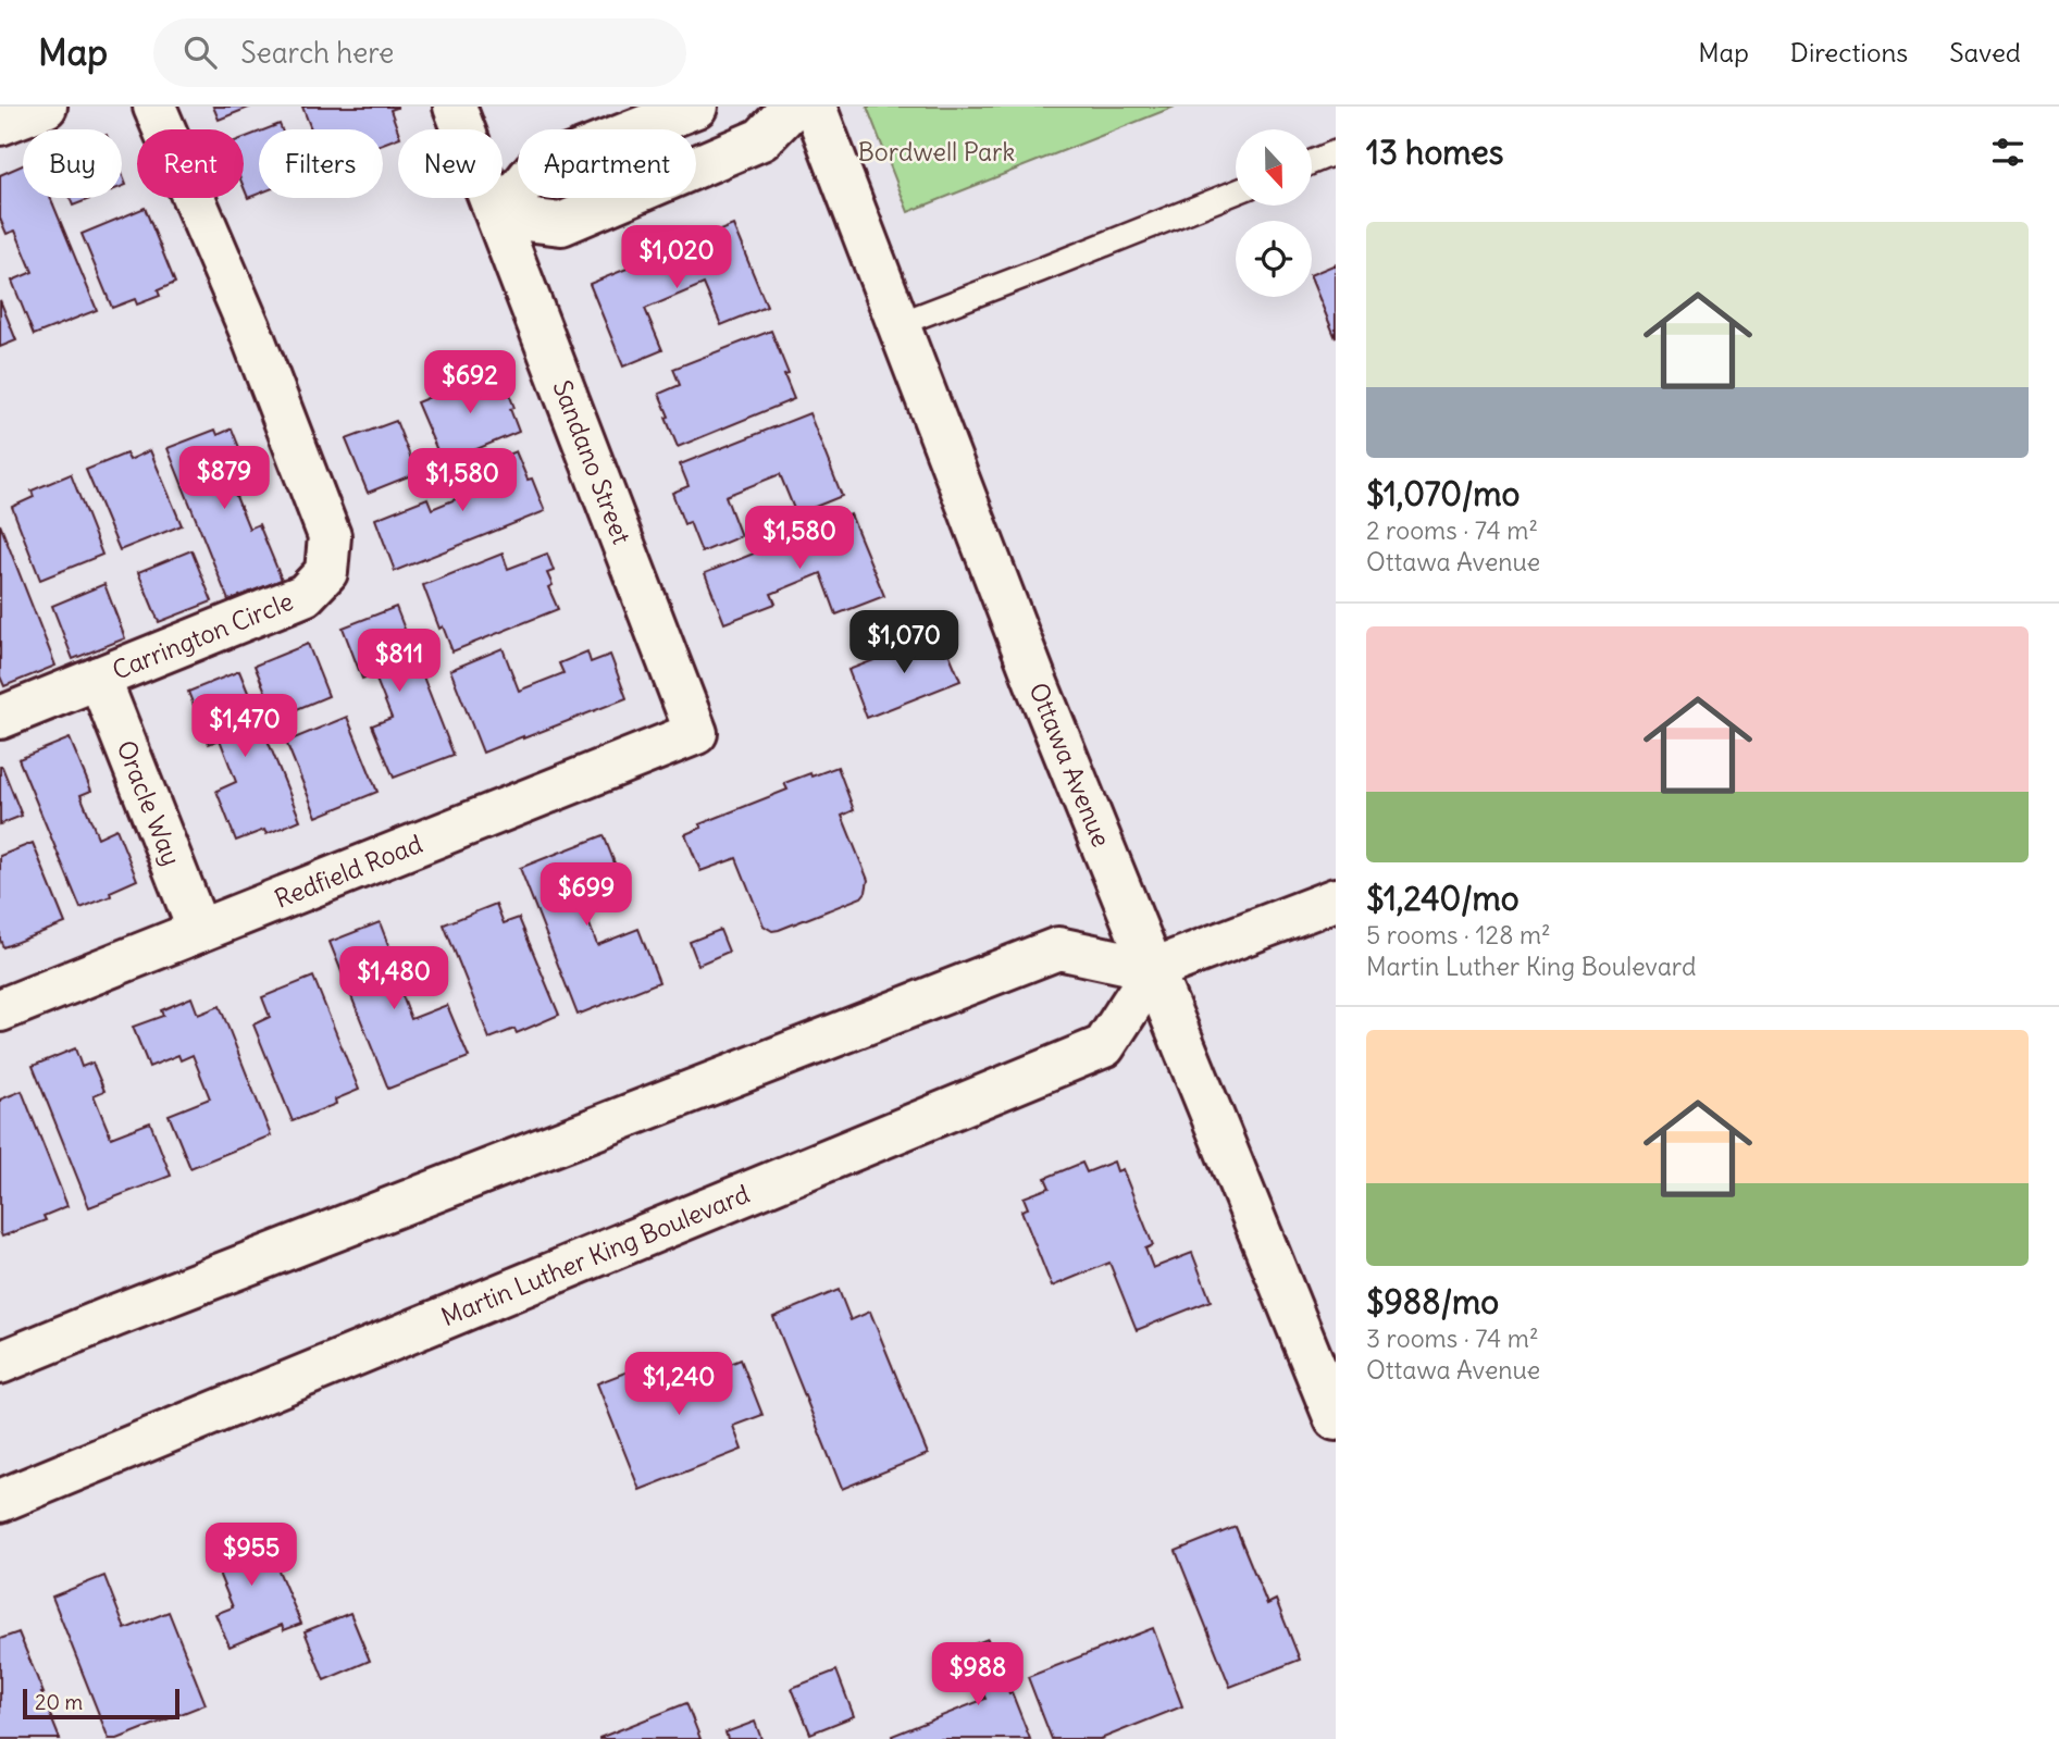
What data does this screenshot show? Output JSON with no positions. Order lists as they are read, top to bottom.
{
  "streets": {
    "street": [
      "Sandano Street",
      "Carrington Circle",
      "Ottawa Avenue",
      "Oracle Way",
      "Redfield Road",
      "Martin Luther King Boulevard"
    ]
  },
  "crossings": [
    ["Sandano Street", "Redfield Road"],
    ["Carrington Circle", "Oracle Way"],
    ["Ottawa Avenue", "Martin Luther King Boulevard"],
    ["Oracle Way", "Redfield Road"]
  ],
  "parks": ["Bordwell Park"],
  "scale_bar": "20 m",
  "north": "bottom",
  "page": {
    "header": "Map",
    "search": "Search here",
    "nav": ["Map", "Directions", "Saved"],
    "heading": "13 homes",
    "chip": [
      "Buy",
      "Rent",
      "Filters",
      "New",
      "Apartment"
    ],
    "list": [
      {
        "name": "$1,070/mo",
        "note": "2 rooms · 74 m² · Ottawa Avenue"
      },
      {
        "name": "$1,240/mo",
        "note": "5 rooms · 128 m² · Martin Luther King Boulevard"
      },
      {
        "name": "$988/mo",
        "note": "3 rooms · 74 m² · Ottawa Avenue"
      }
    ],
    "price": [
      "$1,020",
      "$692",
      "$879",
      "$1,580",
      "$1,580",
      "$1,070",
      "$811",
      "$1,470",
      "$699",
      "$1,480",
      "$1,240",
      "$955",
      "$988"
    ],
    "scale": "20 m"
  }
}
